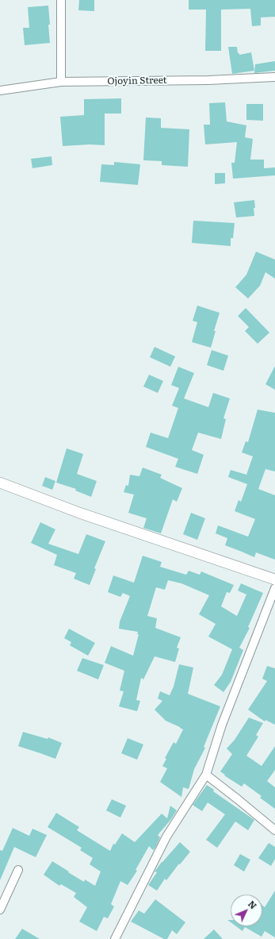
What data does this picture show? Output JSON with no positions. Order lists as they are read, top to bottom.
{
  "streets": {
    "street": ["Ojoyin Street"]
  },
  "north": "top right"
}
